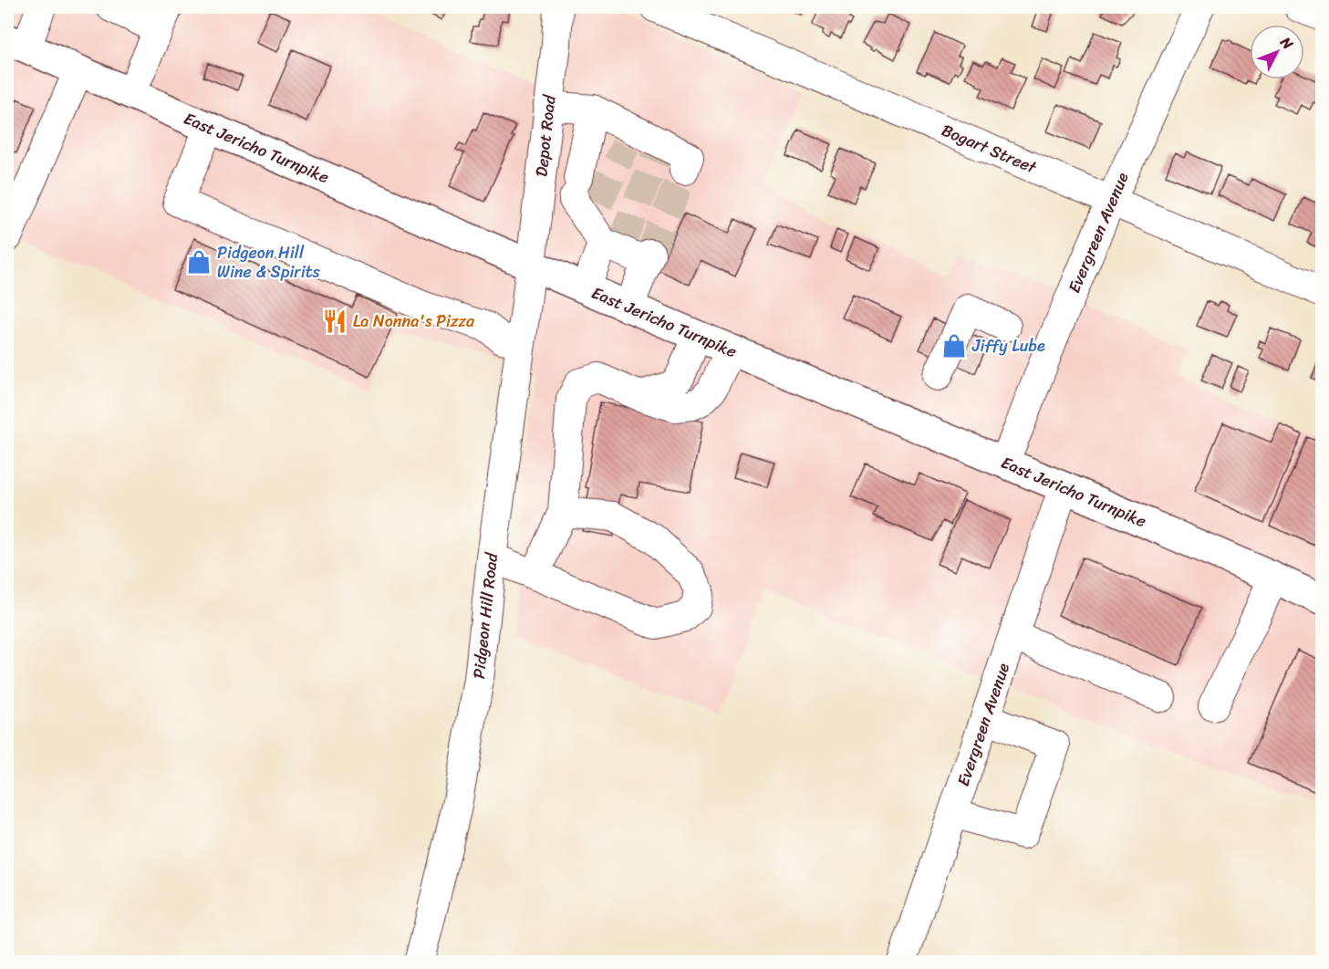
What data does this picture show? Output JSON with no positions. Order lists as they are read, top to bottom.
{
  "streets": {
    "main road": ["East Jericho Turnpike"],
    "street": [
      "Depot Road",
      "Bogart Street",
      "Evergreen Avenue",
      "Pidgeon Hill Road"
    ]
  },
  "crossings": [
    ["Depot Road", "East Jericho Turnpike"],
    ["Depot Road", "Pidgeon Hill Road"],
    ["East Jericho Turnpike", "Evergreen Avenue"],
    ["East Jericho Turnpike", "Pidgeon Hill Road"],
    ["Bogart Street", "Evergreen Avenue"]
  ],
  "places": {
    "shop": ["Pidgeon Hill Wine & Spirits", "Jiffy Lube"],
    "restaurant": ["La Nonna's Pizza"]
  },
  "north": "top right"
}
